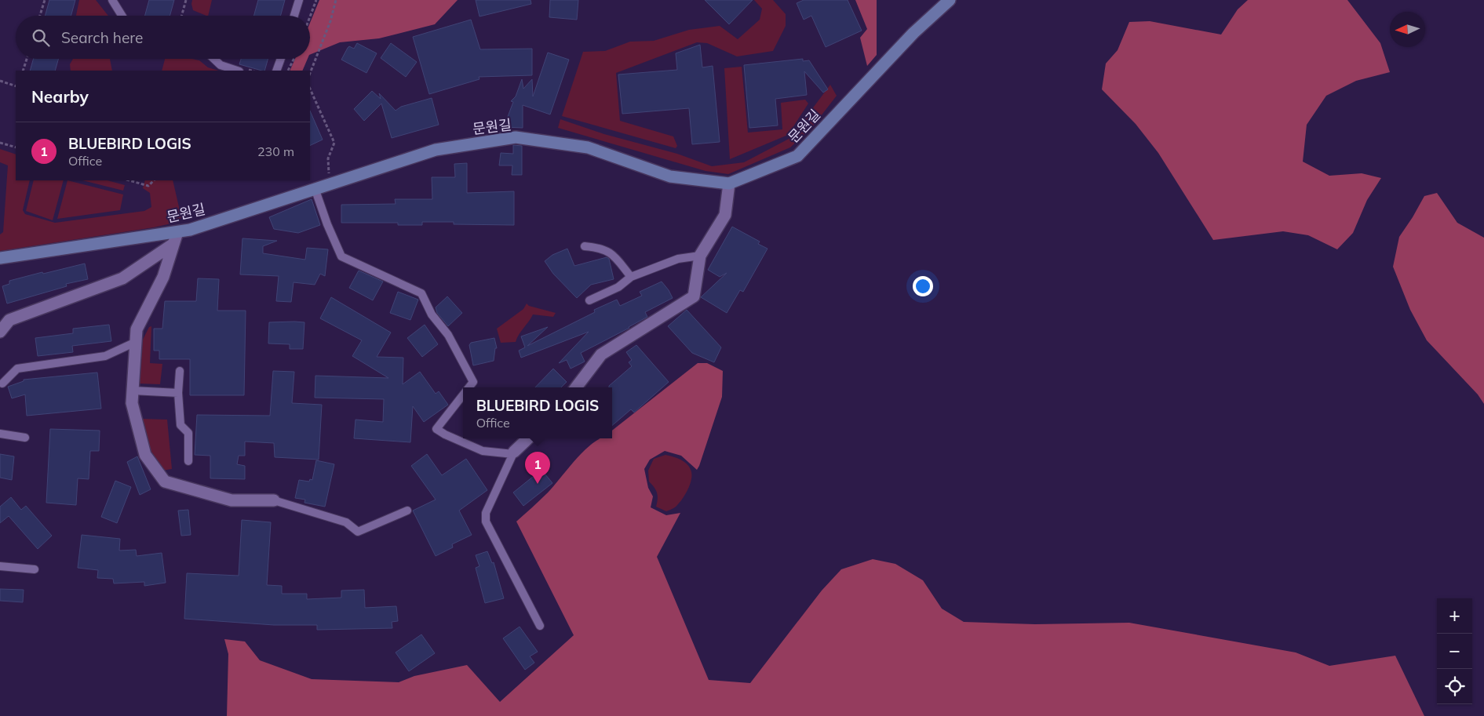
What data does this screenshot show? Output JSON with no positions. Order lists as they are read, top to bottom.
{
  "streets": {
    "street": ["문원길"]
  },
  "north": "left",
  "page": {
    "search": "Search here",
    "heading": "Nearby",
    "list": [
      {
        "mark": "1",
        "name": "BLUEBIRD LOGIS",
        "note": "Office",
        "value": "230 m"
      }
    ],
    "popup": ["BLUEBIRD LOGIS", "Office"],
    "pins": "1",
    "map_buttons": ["+", "−"]
  }
}
